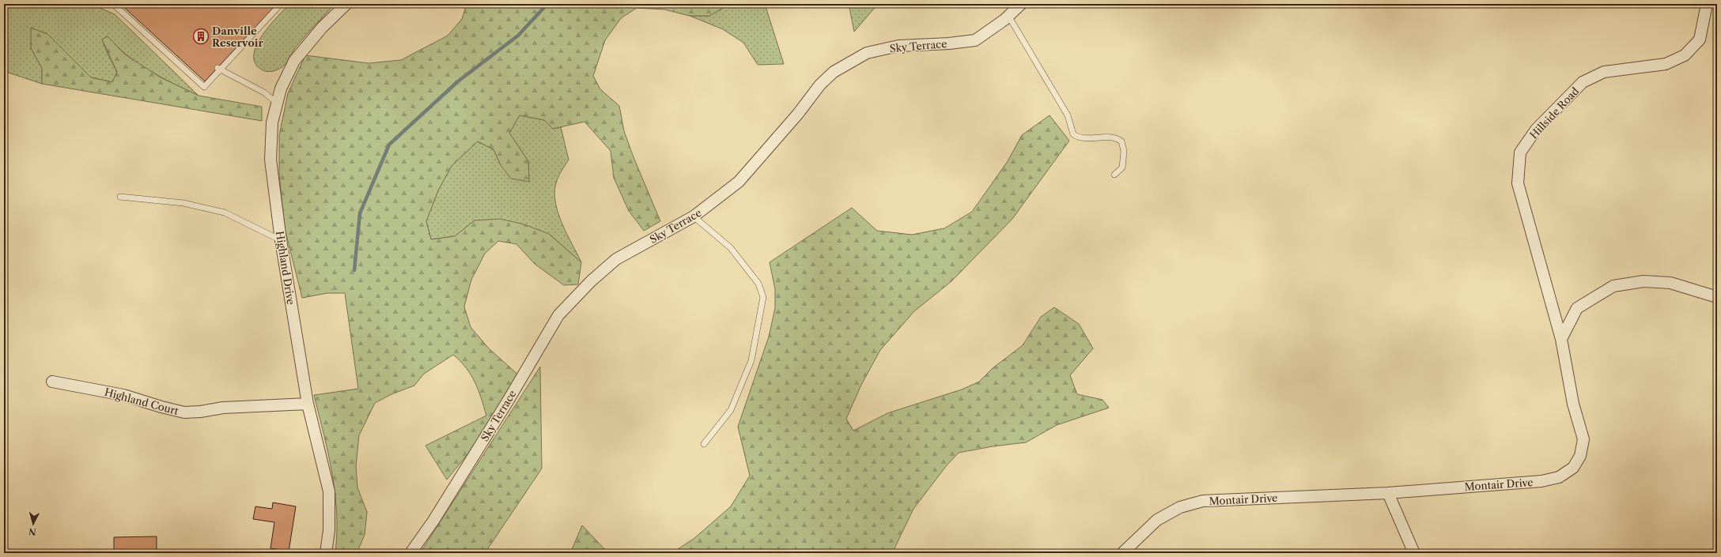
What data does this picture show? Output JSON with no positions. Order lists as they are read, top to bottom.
{
  "streets": {
    "street": [
      "Sky Terrace",
      "Hillside Road",
      "Highland Drive",
      "Highland Court",
      "Montair Drive"
    ]
  },
  "crossings": [
    ["Hillside Road", "Montair Drive"],
    ["Highland Drive", "Highland Court"]
  ],
  "places": {
    "building": ["Danville Reservoir"]
  },
  "north": "bottom"
}
